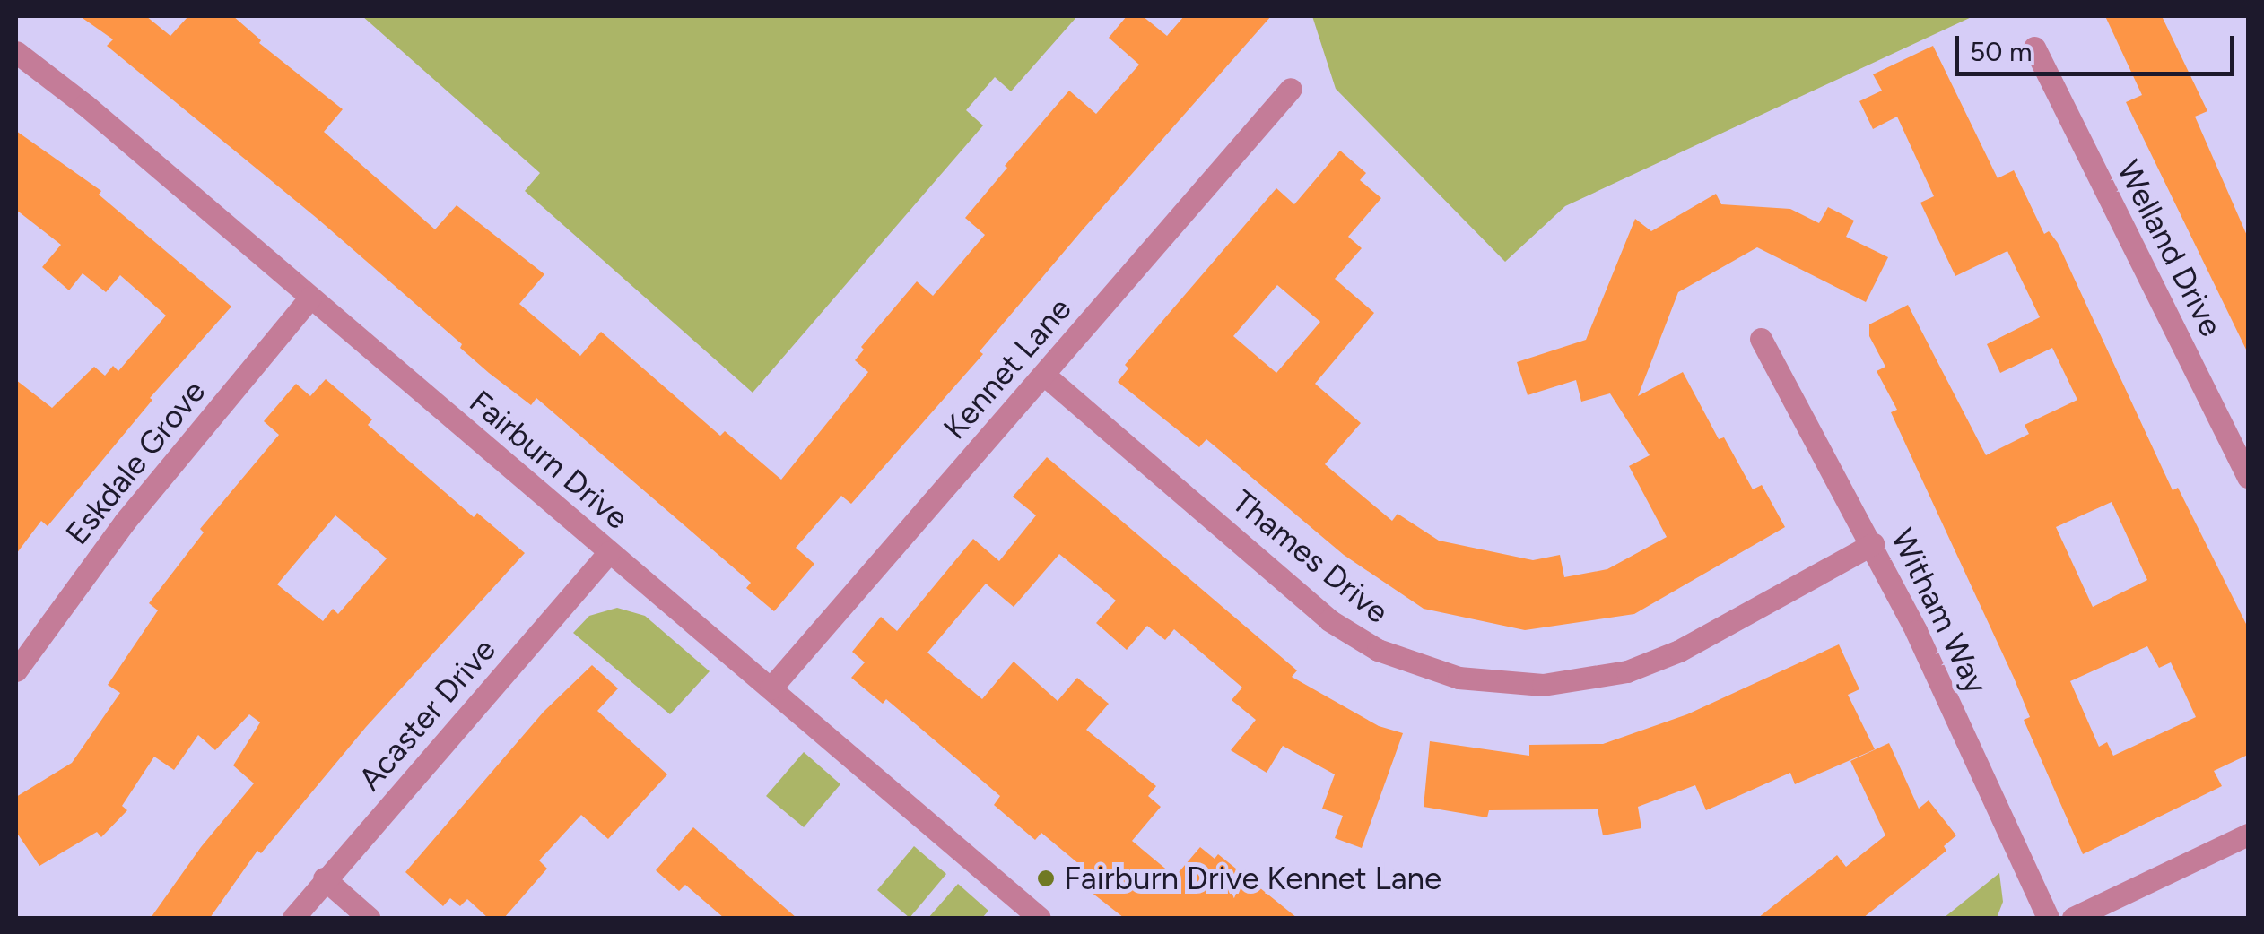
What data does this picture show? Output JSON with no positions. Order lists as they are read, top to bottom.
{
  "streets": {
    "street": [
      "Welland Drive",
      "Kennet Lane",
      "Fairburn Drive",
      "Eskdale Grove",
      "Thames Drive",
      "Witham Way",
      "Acaster Drive"
    ]
  },
  "crossings": [
    ["Kennet Lane", "Fairburn Drive"],
    ["Kennet Lane", "Thames Drive"],
    ["Fairburn Drive", "Eskdale Grove"],
    ["Fairburn Drive", "Acaster Drive"],
    ["Thames Drive", "Witham Way"]
  ],
  "places": ["Fairburn Drive Kennet Lane"],
  "scale_bar": "50 m"
}
